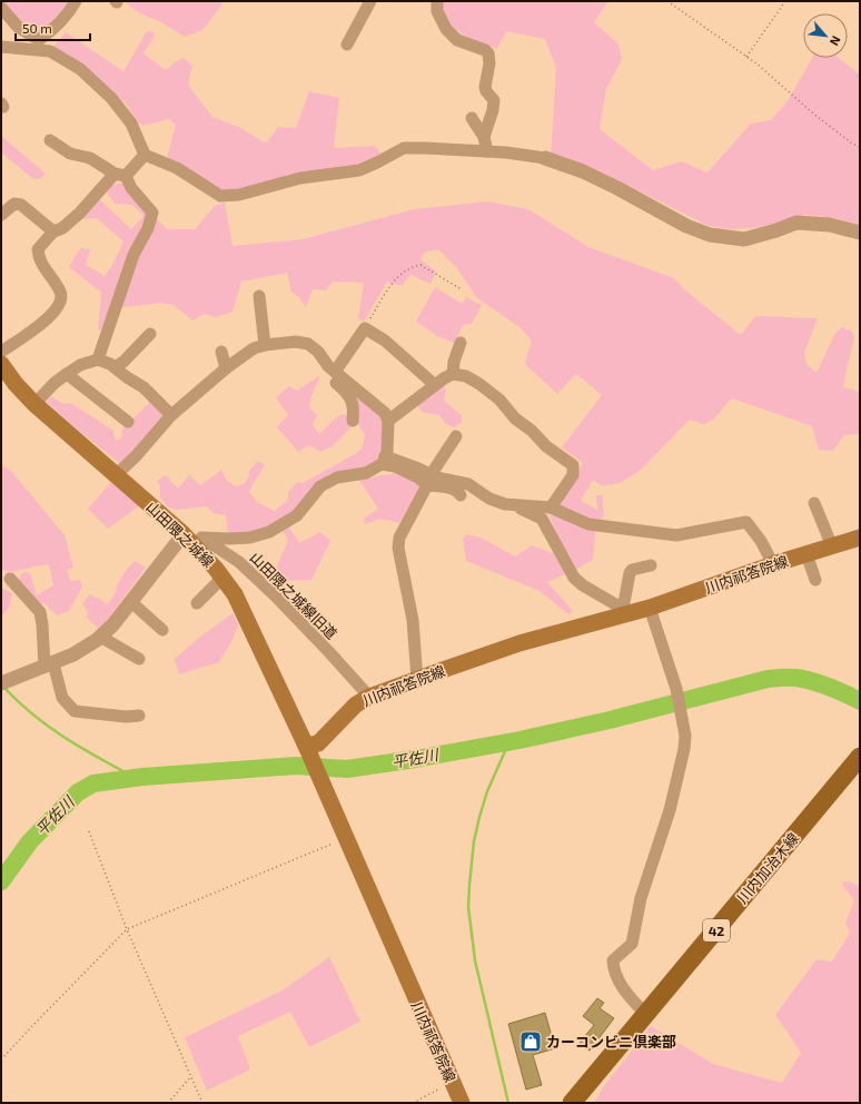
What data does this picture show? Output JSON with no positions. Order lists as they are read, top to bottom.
{
  "streets": {
    "main road": [
      "山田隈之城線",
      "川内祁答院線",
      "川内加治木線",
      "42"
    ],
    "street": ["山田隈之城線旧道"]
  },
  "crossings": [
    ["山田隈之城線", "川内祁答院線"],
    ["山田隈之城線", "山田隈之城線旧道"],
    ["川内祁答院線", "山田隈之城線旧道"]
  ],
  "water": ["平佐川"],
  "places": {
    "shop": ["カーコンビニ倶楽部"]
  },
  "scale_bar": "50 m",
  "north": "bottom right"
}
